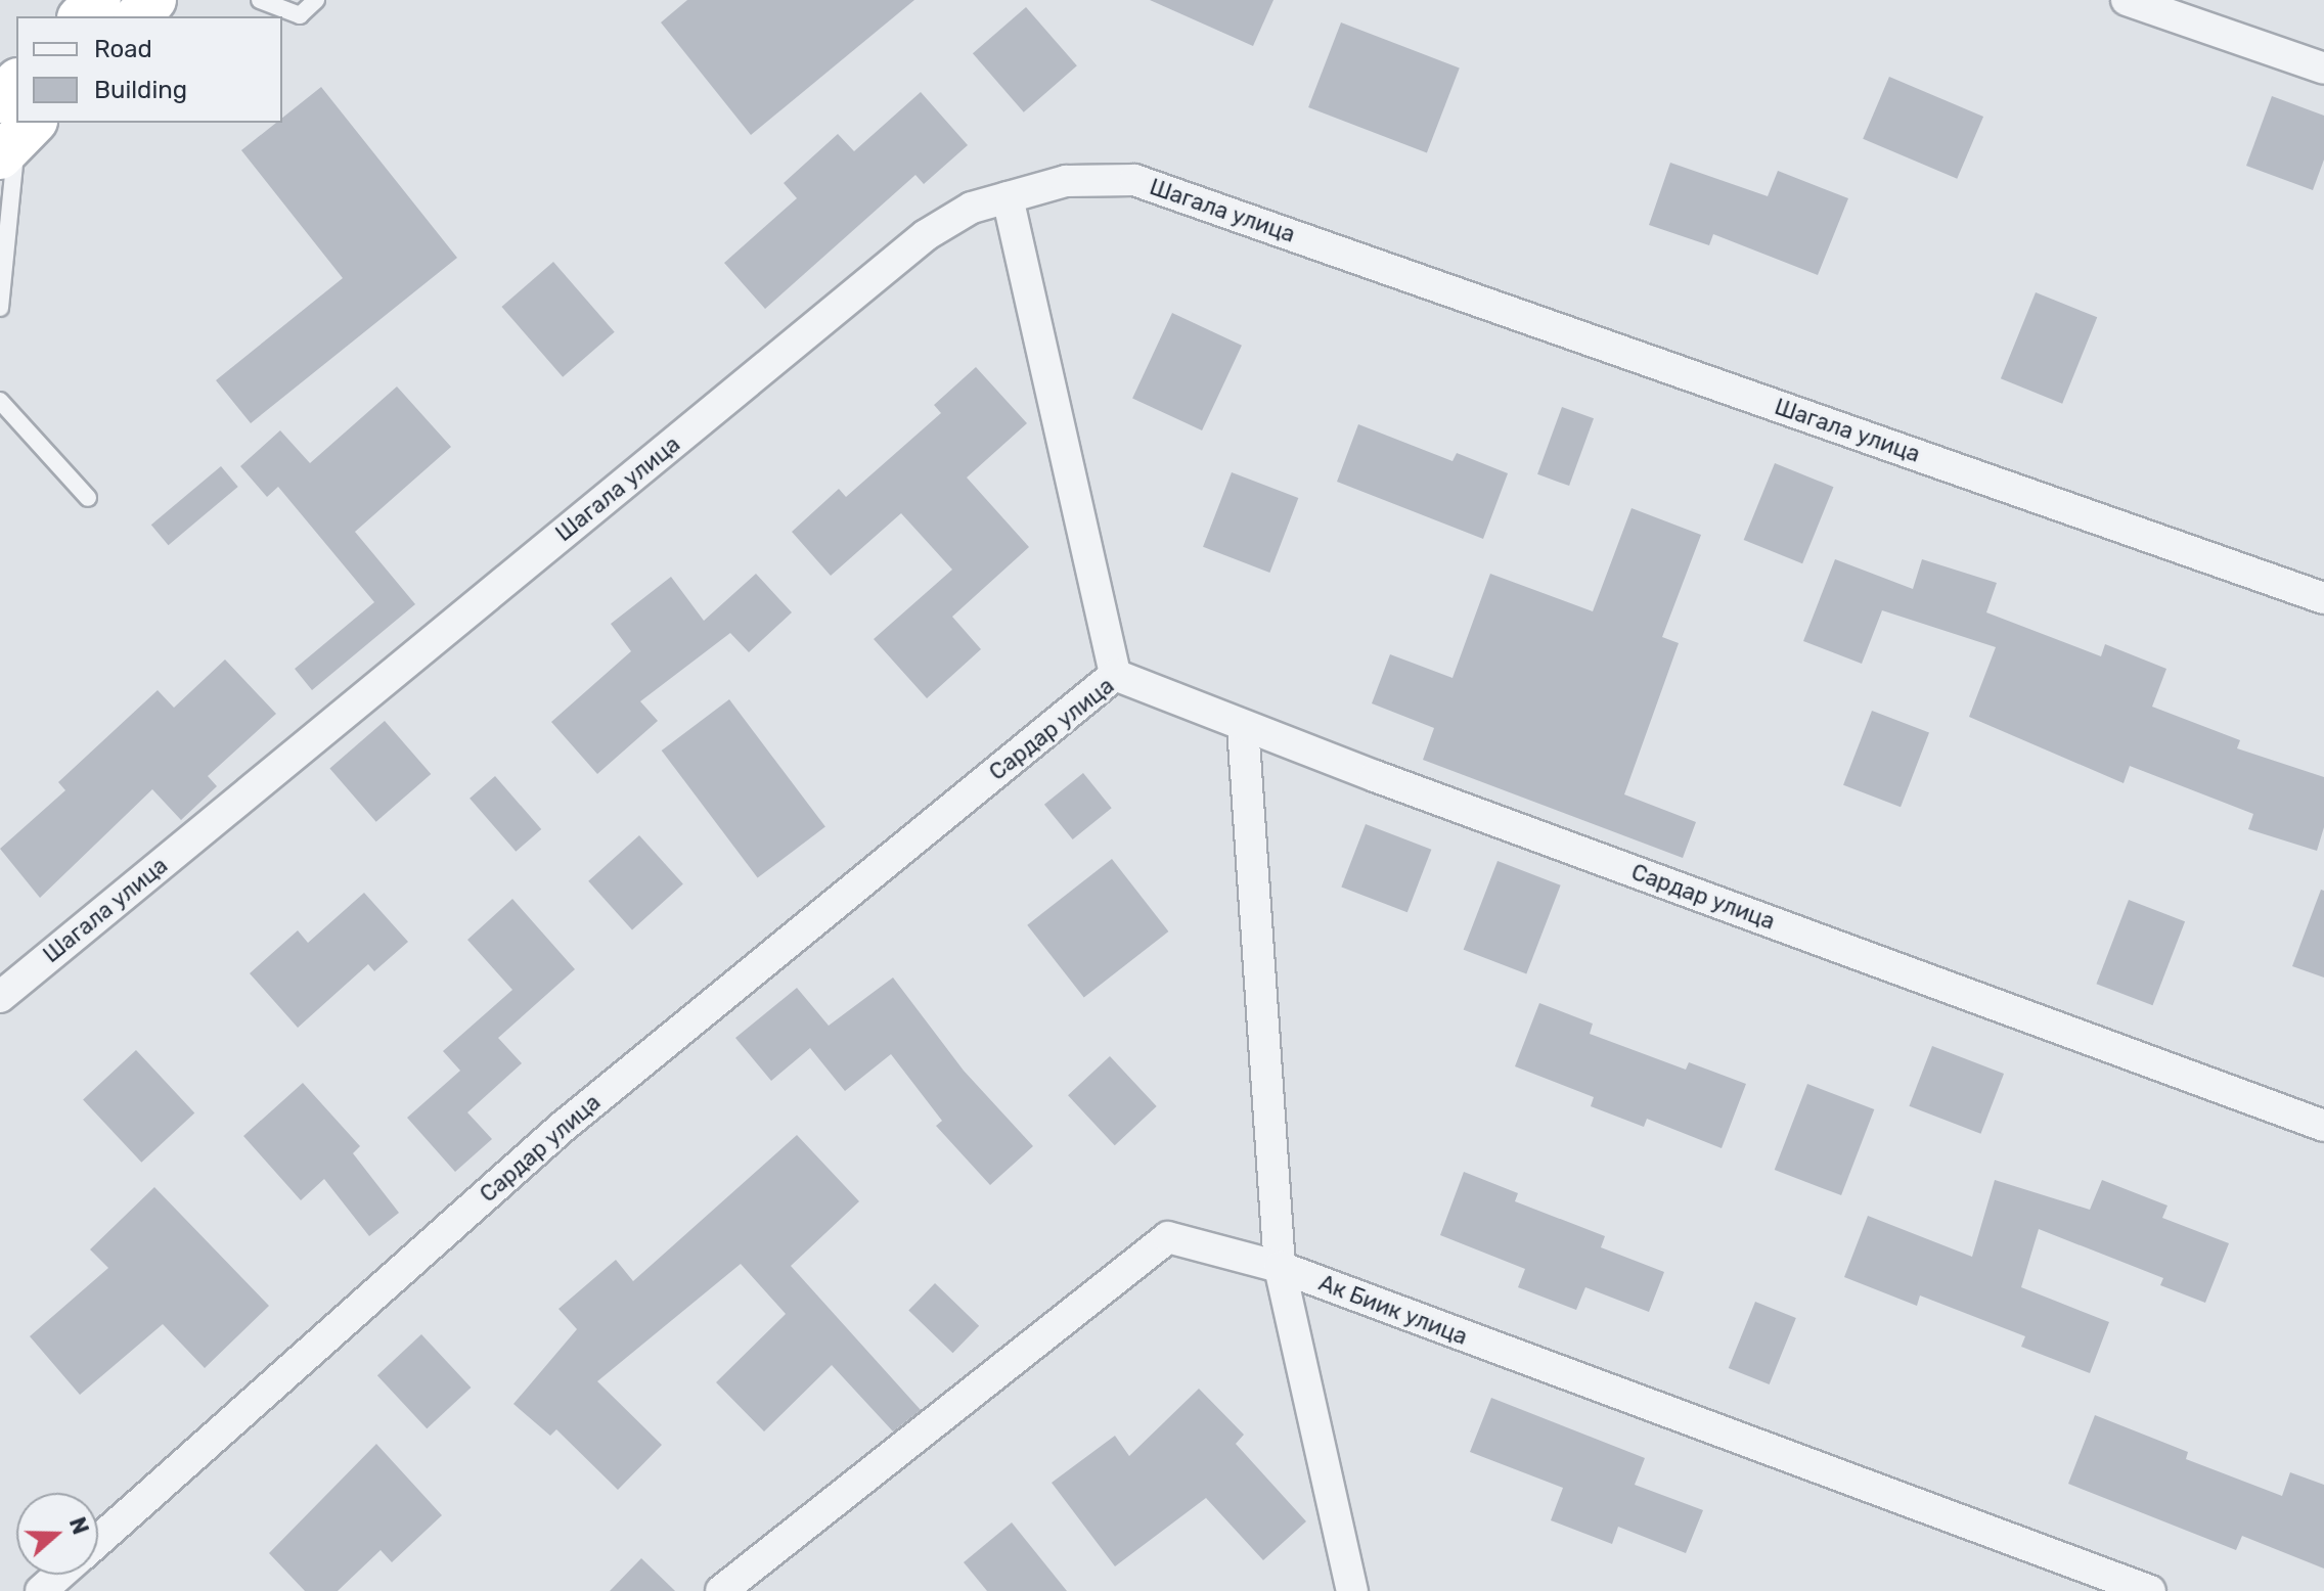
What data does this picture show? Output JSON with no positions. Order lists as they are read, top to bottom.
{
  "streets": {
    "street": ["Шагала улица", "Сардар улица", "Ак Биик улица"]
  },
  "legend": ["Road", "Building"],
  "north": "right"
}
